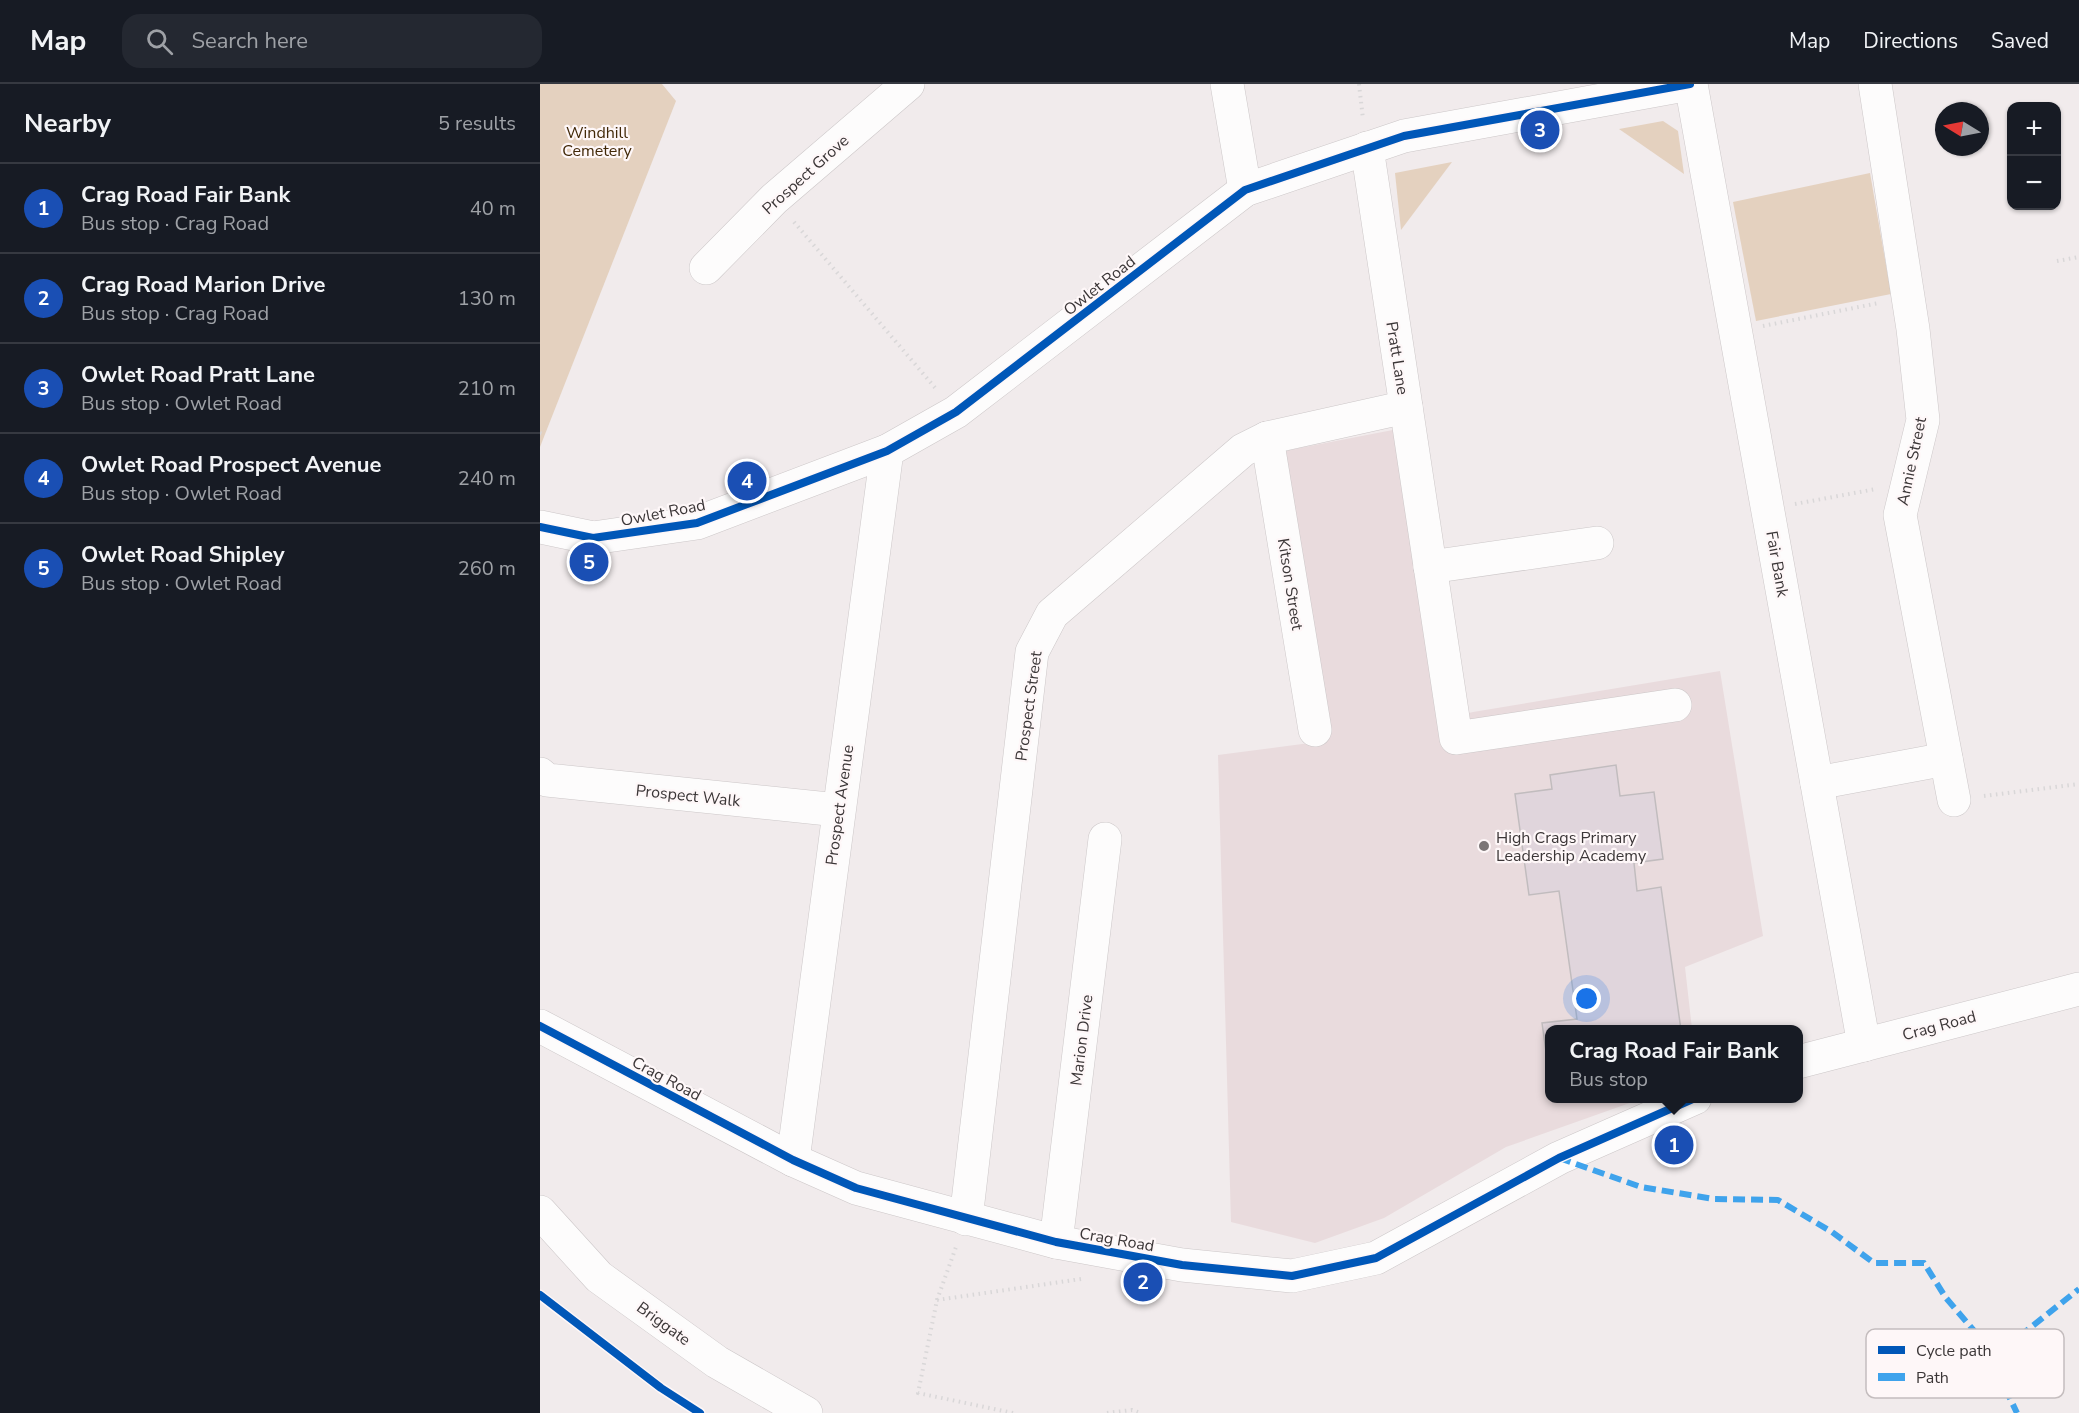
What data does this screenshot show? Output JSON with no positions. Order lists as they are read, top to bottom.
{
  "streets": {
    "street": [
      "Prospect Grove",
      "Owlet Road",
      "Pratt Lane",
      "Annie Street",
      "Fair Bank",
      "Kitson Street",
      "Prospect Street",
      "Prospect Walk",
      "Prospect Avenue",
      "Crag Road",
      "Marion Drive",
      "Briggate"
    ]
  },
  "crossings": [
    ["Owlet Road", "Pratt Lane"],
    ["Owlet Road", "Fair Bank"],
    ["Owlet Road", "Prospect Avenue"],
    ["Pratt Lane", "Prospect Street"],
    ["Fair Bank", "Crag Road"],
    ["Kitson Street", "Prospect Street"],
    ["Prospect Street", "Crag Road"],
    ["Prospect Walk", "Prospect Avenue"],
    ["Prospect Avenue", "Crag Road"],
    ["Crag Road", "Marion Drive"]
  ],
  "parks": ["Windhill Cemetery"],
  "places": ["High Crags Primary Leadership Academy"],
  "legend": ["Cycle path", "Path"],
  "north": "left",
  "page": {
    "header": "Map",
    "search": "Search here",
    "nav": ["Map", "Directions", "Saved"],
    "heading": ["Nearby", "5 results"],
    "map_buttons": ["+", "−"],
    "pins": [
      "3",
      "4",
      "5",
      "1",
      "2"
    ],
    "list": [
      {
        "mark": "1",
        "name": "Crag Road Fair Bank",
        "note": "Bus stop · Crag Road",
        "value": "40 m"
      },
      {
        "mark": "2",
        "name": "Crag Road Marion Drive",
        "note": "Bus stop · Crag Road",
        "value": "130 m"
      },
      {
        "mark": "3",
        "name": "Owlet Road Pratt Lane",
        "note": "Bus stop · Owlet Road",
        "value": "210 m"
      },
      {
        "mark": "4",
        "name": "Owlet Road Prospect Avenue",
        "note": "Bus stop · Owlet Road",
        "value": "240 m"
      },
      {
        "mark": "5",
        "name": "Owlet Road Shipley",
        "note": "Bus stop · Owlet Road",
        "value": "260 m"
      }
    ],
    "popup": ["Crag Road Fair Bank", "Bus stop"]
  }
}
